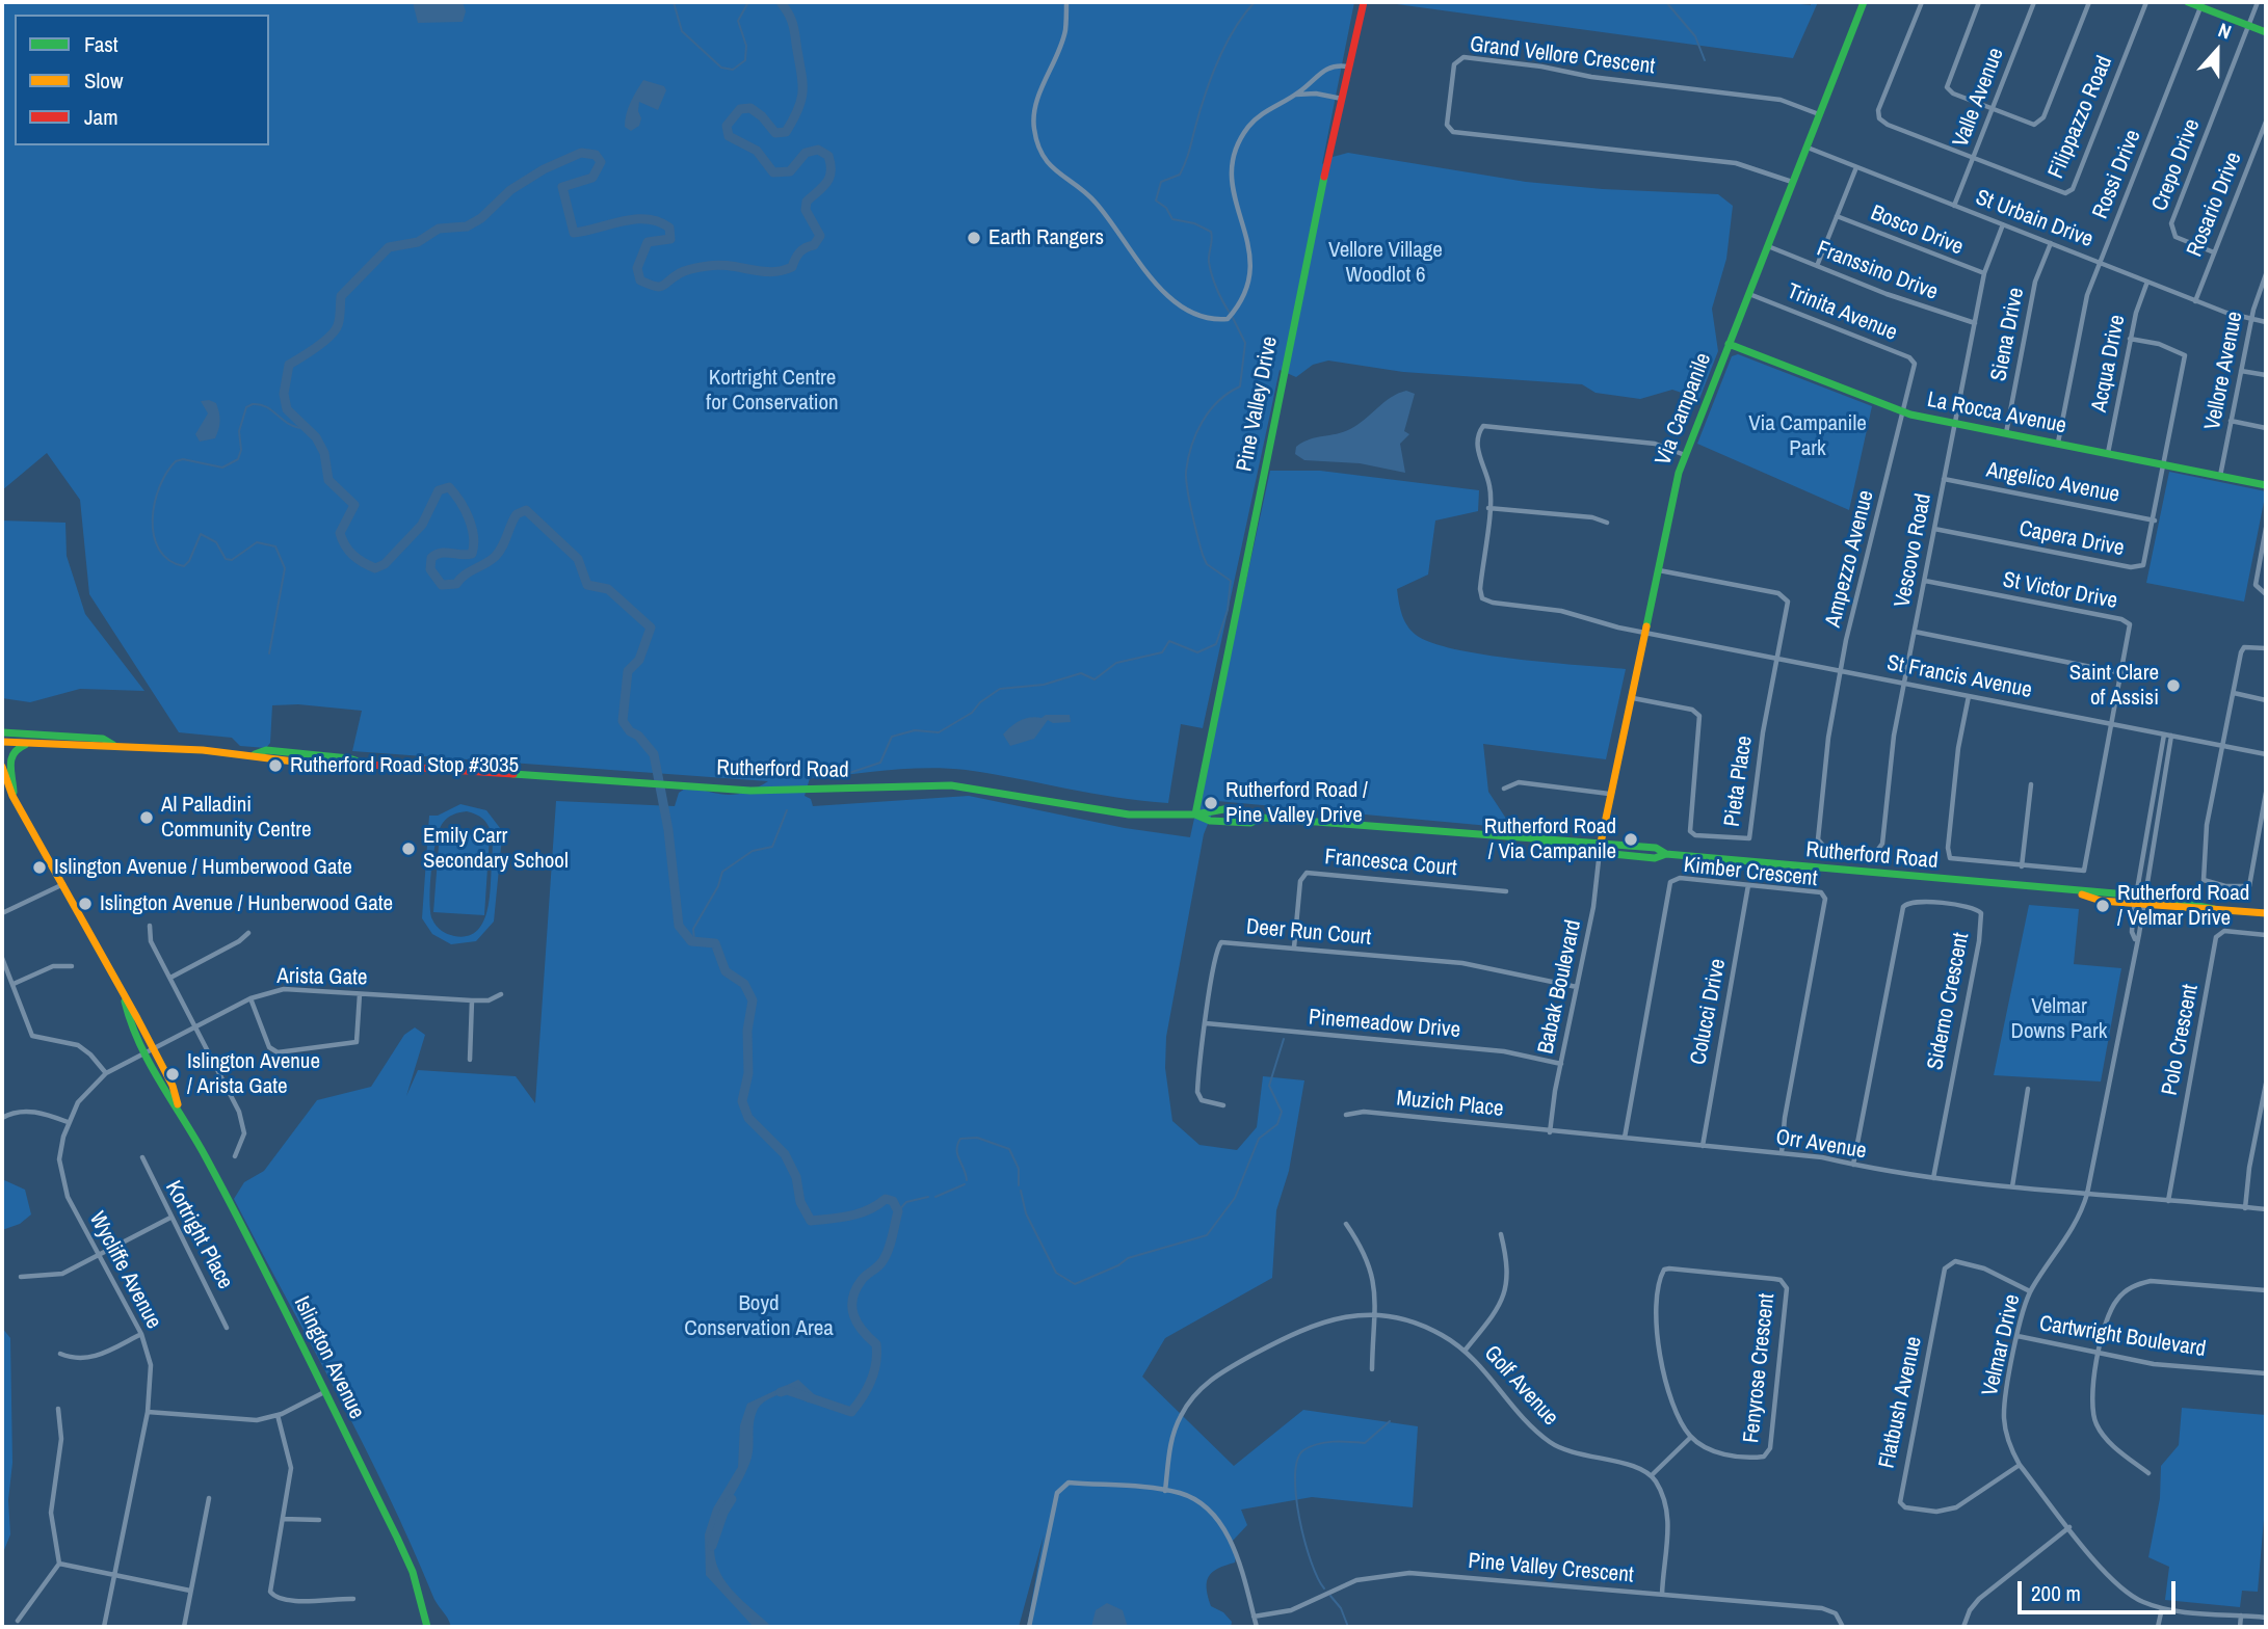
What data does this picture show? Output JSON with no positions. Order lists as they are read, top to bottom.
{
  "streets": {
    "main road": [
      "Pine Valley Drive",
      "Via Campanile",
      "La Rocca Avenue",
      "Rutherford Road",
      "Islington Avenue"
    ],
    "street": [
      "Grand Vellore Crescent",
      "Valle Avenue",
      "Filippazzo Road",
      "Crepo Drive",
      "Rossi Drive",
      "Rosario Drive",
      "St Urbain Drive",
      "Bosco Drive",
      "Franssino Drive",
      "Trinita Avenue",
      "Siena Drive",
      "Acqua Drive",
      "Vellore Avenue",
      "Angelico Avenue",
      "Capera Drive",
      "Vescovo Road",
      "Ampezzo Avenue",
      "St Victor Drive",
      "St Francis Avenue",
      "Pieta Place",
      "Francesca Court",
      "Kimber Crescent",
      "Deer Run Court",
      "Arista Gate",
      "Babak Boulevard",
      "Siderno Crescent",
      "Colucci Drive",
      "Pinemeadow Drive",
      "Polo Crescent",
      "Muzich Place",
      "Orr Avenue",
      "Kortright Place",
      "Wycliffe Avenue",
      "Cartwright Boulevard",
      "Velmar Drive",
      "Fenyrose Crescent",
      "Golf Avenue",
      "Flatbush Avenue",
      "Pine Valley Crescent"
    ]
  },
  "crossings": [
    ["Grand Vellore Crescent", "Via Campanile"],
    ["Valle Avenue", "Filippazzo Road"],
    ["Valle Avenue", "St Urbain Drive"],
    ["Crepo Drive", "Rosario Drive"],
    ["Rossi Drive", "St Urbain Drive"],
    ["Rossi Drive", "La Rocca Avenue"],
    ["Rosario Drive", "St Urbain Drive"],
    ["St Urbain Drive", "Siena Drive"],
    ["St Urbain Drive", "Acqua Drive"],
    ["St Urbain Drive", "Vellore Avenue"],
    ["St Urbain Drive", "Via Campanile"],
    ["St Urbain Drive", "Vescovo Road"],
    ["Bosco Drive", "Vescovo Road"],
    ["Franssino Drive", "Via Campanile"],
    ["Franssino Drive", "Vescovo Road"],
    ["Trinita Avenue", "Via Campanile"],
    ["Trinita Avenue", "La Rocca Avenue"],
    ["Trinita Avenue", "Ampezzo Avenue"],
    ["Siena Drive", "La Rocca Avenue"],
    ["Acqua Drive", "La Rocca Avenue"],
    ["Acqua Drive", "Capera Drive"],
    ["Vellore Avenue", "La Rocca Avenue"],
    ["Pine Valley Drive", "Rutherford Road"],
    ["Via Campanile", "La Rocca Avenue"],
    ["Via Campanile", "St Francis Avenue"],
    ["Via Campanile", "Rutherford Road"],
    ["Via Campanile", "Pieta Place"],
    ["Via Campanile", "Babak Boulevard"],
    ["La Rocca Avenue", "Capera Drive"],
    ["La Rocca Avenue", "Vescovo Road"],
    ["La Rocca Avenue", "Ampezzo Avenue"],
    ["Angelico Avenue", "Capera Drive"],
    ["Angelico Avenue", "Vescovo Road"],
    ["Capera Drive", "Vescovo Road"],
    ["Vescovo Road", "Ampezzo Avenue"],
    ["Vescovo Road", "St Victor Drive"],
    ["Vescovo Road", "St Francis Avenue"],
    ["Ampezzo Avenue", "St Francis Avenue"],
    ["St Victor Drive", "St Francis Avenue"],
    ["St Francis Avenue", "Pieta Place"],
    ["Rutherford Road", "Babak Boulevard"],
    ["Rutherford Road", "Velmar Drive"],
    ["Francesca Court", "Deer Run Court"],
    ["Kimber Crescent", "Colucci Drive"],
    ["Kimber Crescent", "Orr Avenue"],
    ["Deer Run Court", "Babak Boulevard"],
    ["Deer Run Court", "Pinemeadow Drive"],
    ["Arista Gate", "Wycliffe Avenue"],
    ["Arista Gate", "Islington Avenue"],
    ["Babak Boulevard", "Pinemeadow Drive"],
    ["Babak Boulevard", "Muzich Place"],
    ["Babak Boulevard", "Orr Avenue"],
    ["Siderno Crescent", "Orr Avenue"],
    ["Colucci Drive", "Orr Avenue"],
    ["Polo Crescent", "Orr Avenue"],
    ["Muzich Place", "Orr Avenue"],
    ["Orr Avenue", "Velmar Drive"],
    ["Wycliffe Avenue", "Islington Avenue"],
    ["Cartwright Boulevard", "Velmar Drive"],
    ["Velmar Drive", "Flatbush Avenue"]
  ],
  "parks": [
    "Vellore Village Woodlot 6",
    "Kortright Centre for Conservation",
    "Via Campanile Park",
    "Velmar Downs Park",
    "Boyd Conservation Area"
  ],
  "places": [
    "Earth Rangers",
    "Saint Clare of Assisi",
    "Rutherford Road Stop #3035",
    "Rutherford Road / Pine Valley Drive",
    "Al Palladini Community Centre",
    "Rutherford Road / Via Campanile",
    "Emily Carr Secondary School",
    "Islington Avenue / Humberwood Gate",
    "Islington Avenue / Hunberwood Gate",
    "Rutherford Road / Velmar Drive",
    "Islington Avenue / Arista Gate"
  ],
  "legend": ["Fast", "Slow", "Jam"],
  "scale_bar": "200 m",
  "north": "top"
}
